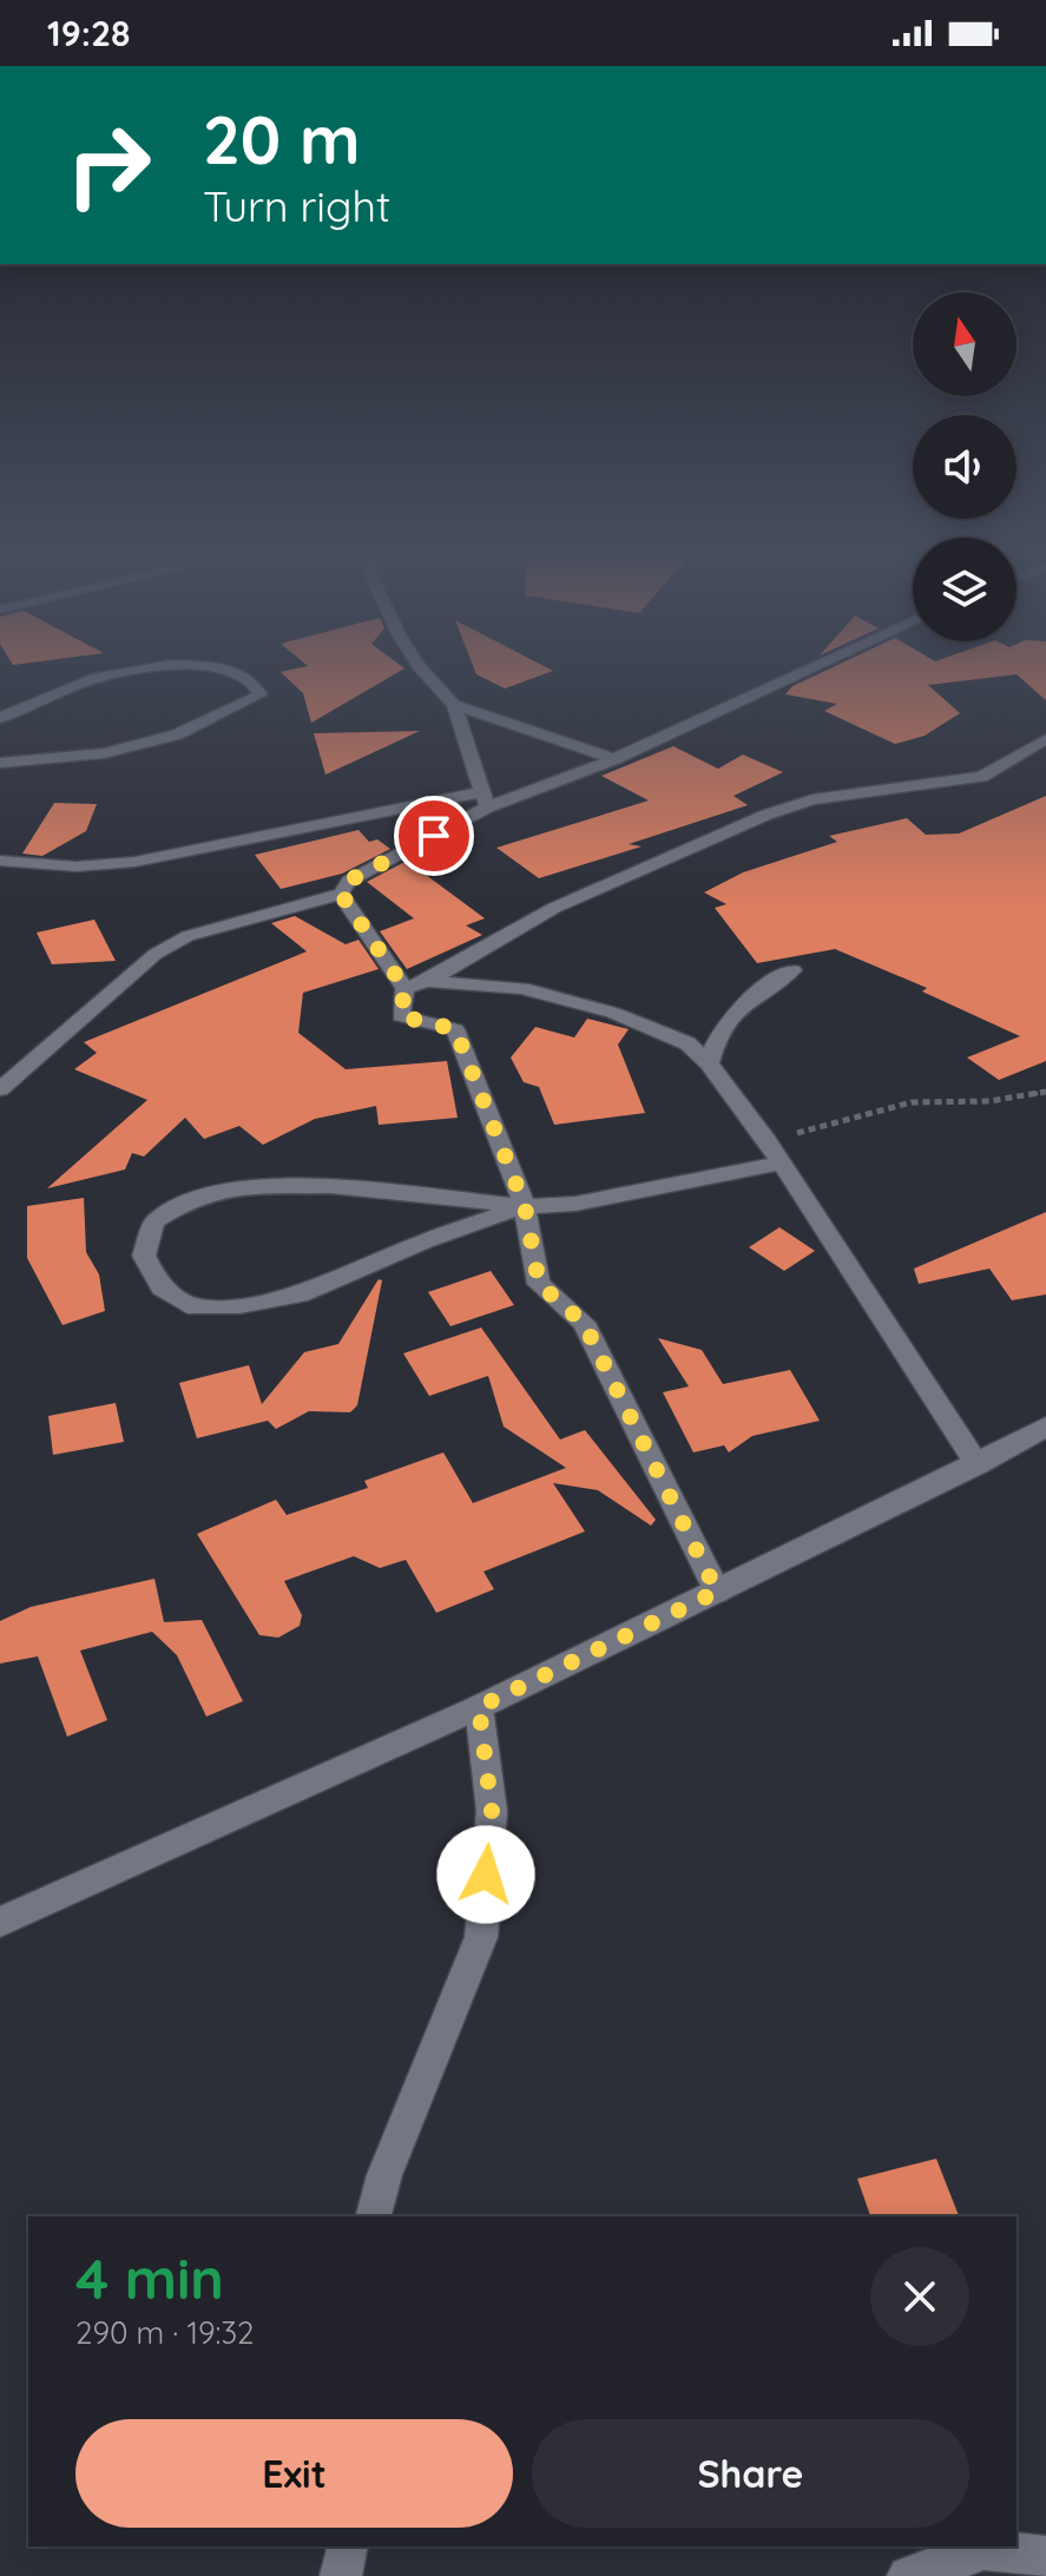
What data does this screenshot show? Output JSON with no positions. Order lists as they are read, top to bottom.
{
  "north": "top",
  "page": {
    "status": "19:28",
    "turn": ["20 m", "Turn right"],
    "heading": ["4 min", "290 m · 19:32"],
    "buttons": ["Exit", "Share"]
  }
}
